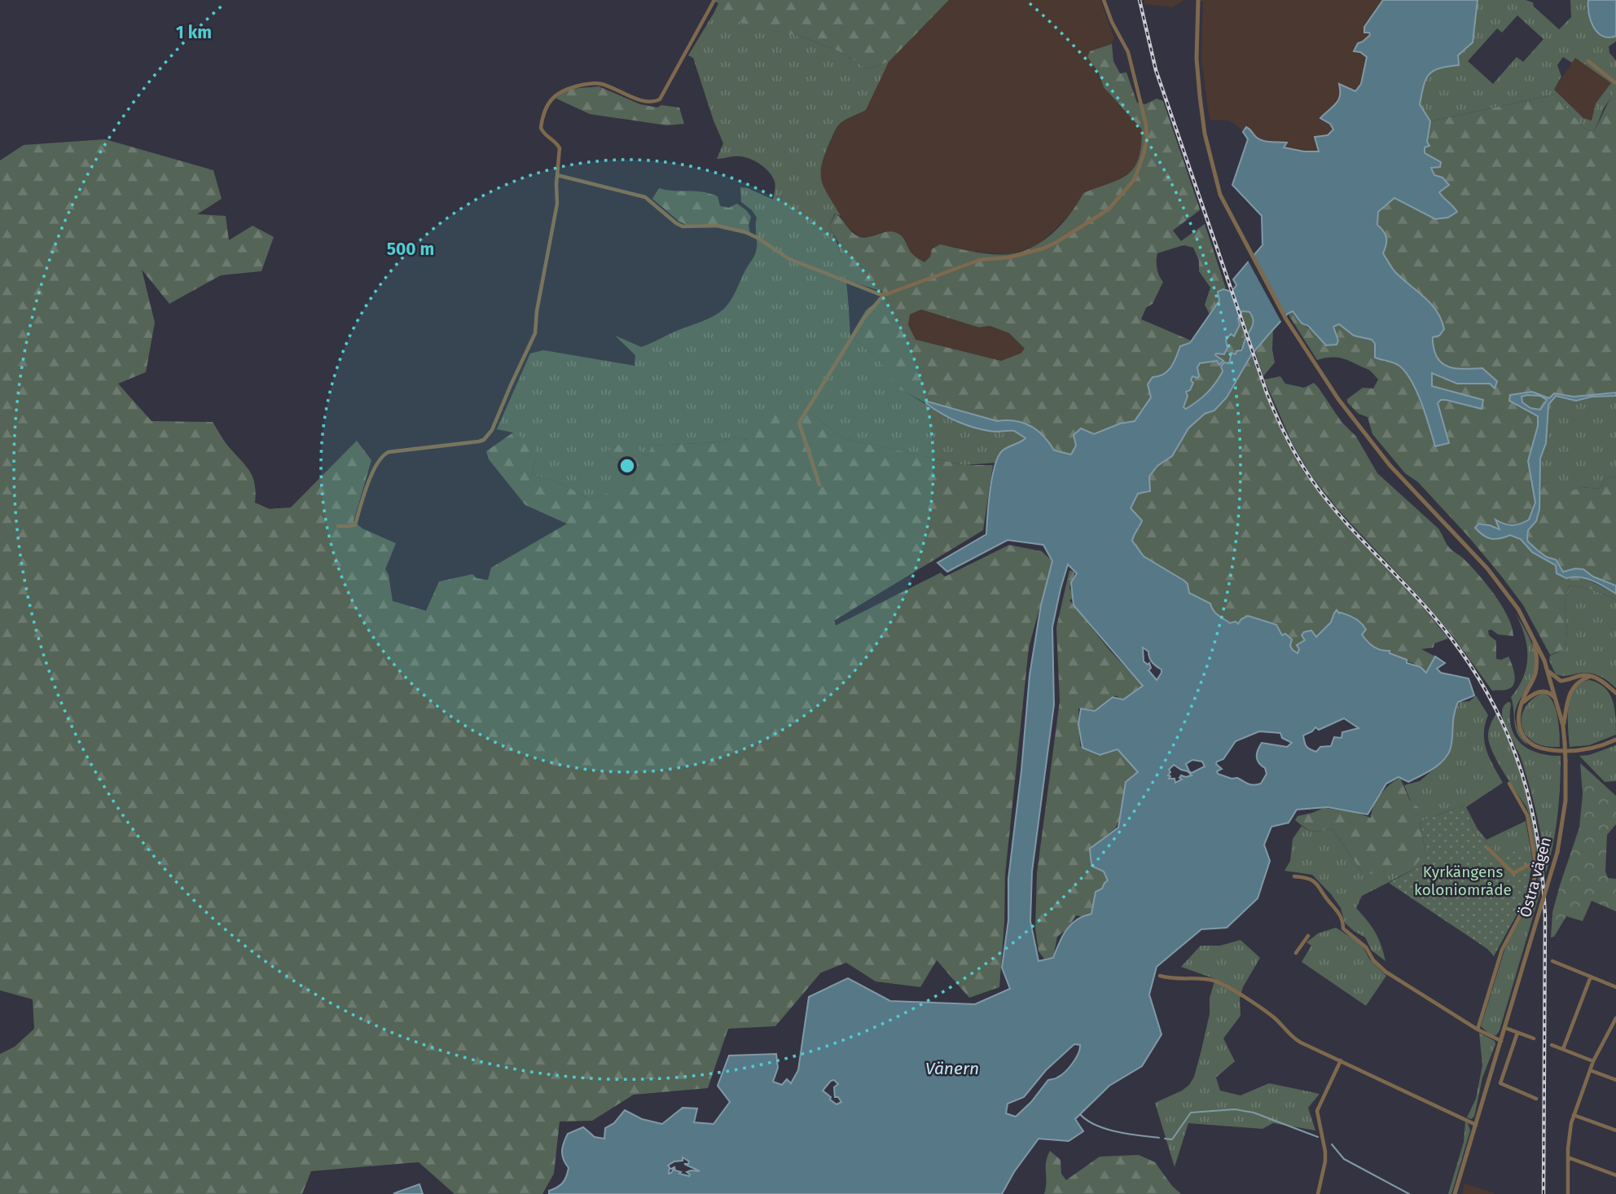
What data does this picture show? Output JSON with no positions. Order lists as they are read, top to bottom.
{
  "streets": {
    "street": ["Östra vägen"]
  },
  "water": ["Vänern"],
  "parks": ["Kyrkängens koloniområde"],
  "rings": ["1 km", "500 m"]
}
